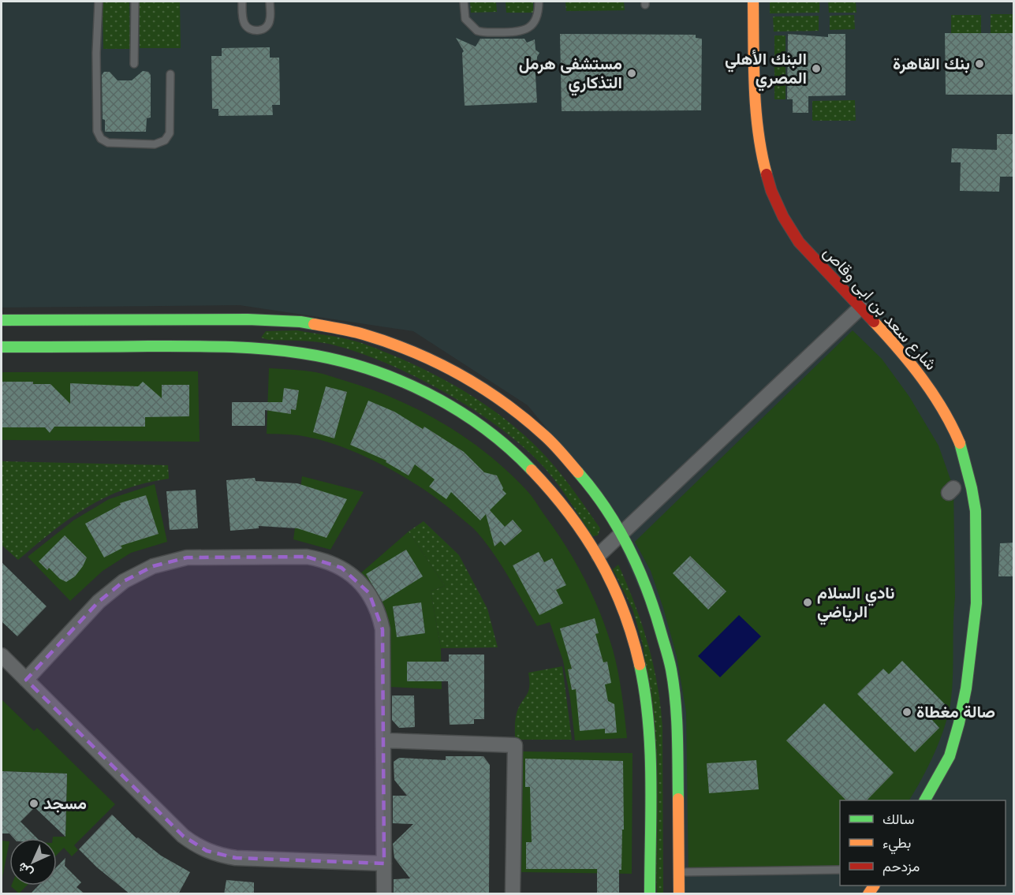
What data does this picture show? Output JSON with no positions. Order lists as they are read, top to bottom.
{
  "streets": {
    "street": ["شارع سعد بن ابى وقاص"]
  },
  "places": [
    "بنك القاهرة",
    "البنك الأهلي المصري",
    "مستشفى هرمل التذكاري",
    "نادي السلام الرياضي",
    "صالة مغطاة",
    "مسجد"
  ],
  "legend": ["سالك", "بطيء", "مزدحم"],
  "north": "bottom left"
}
